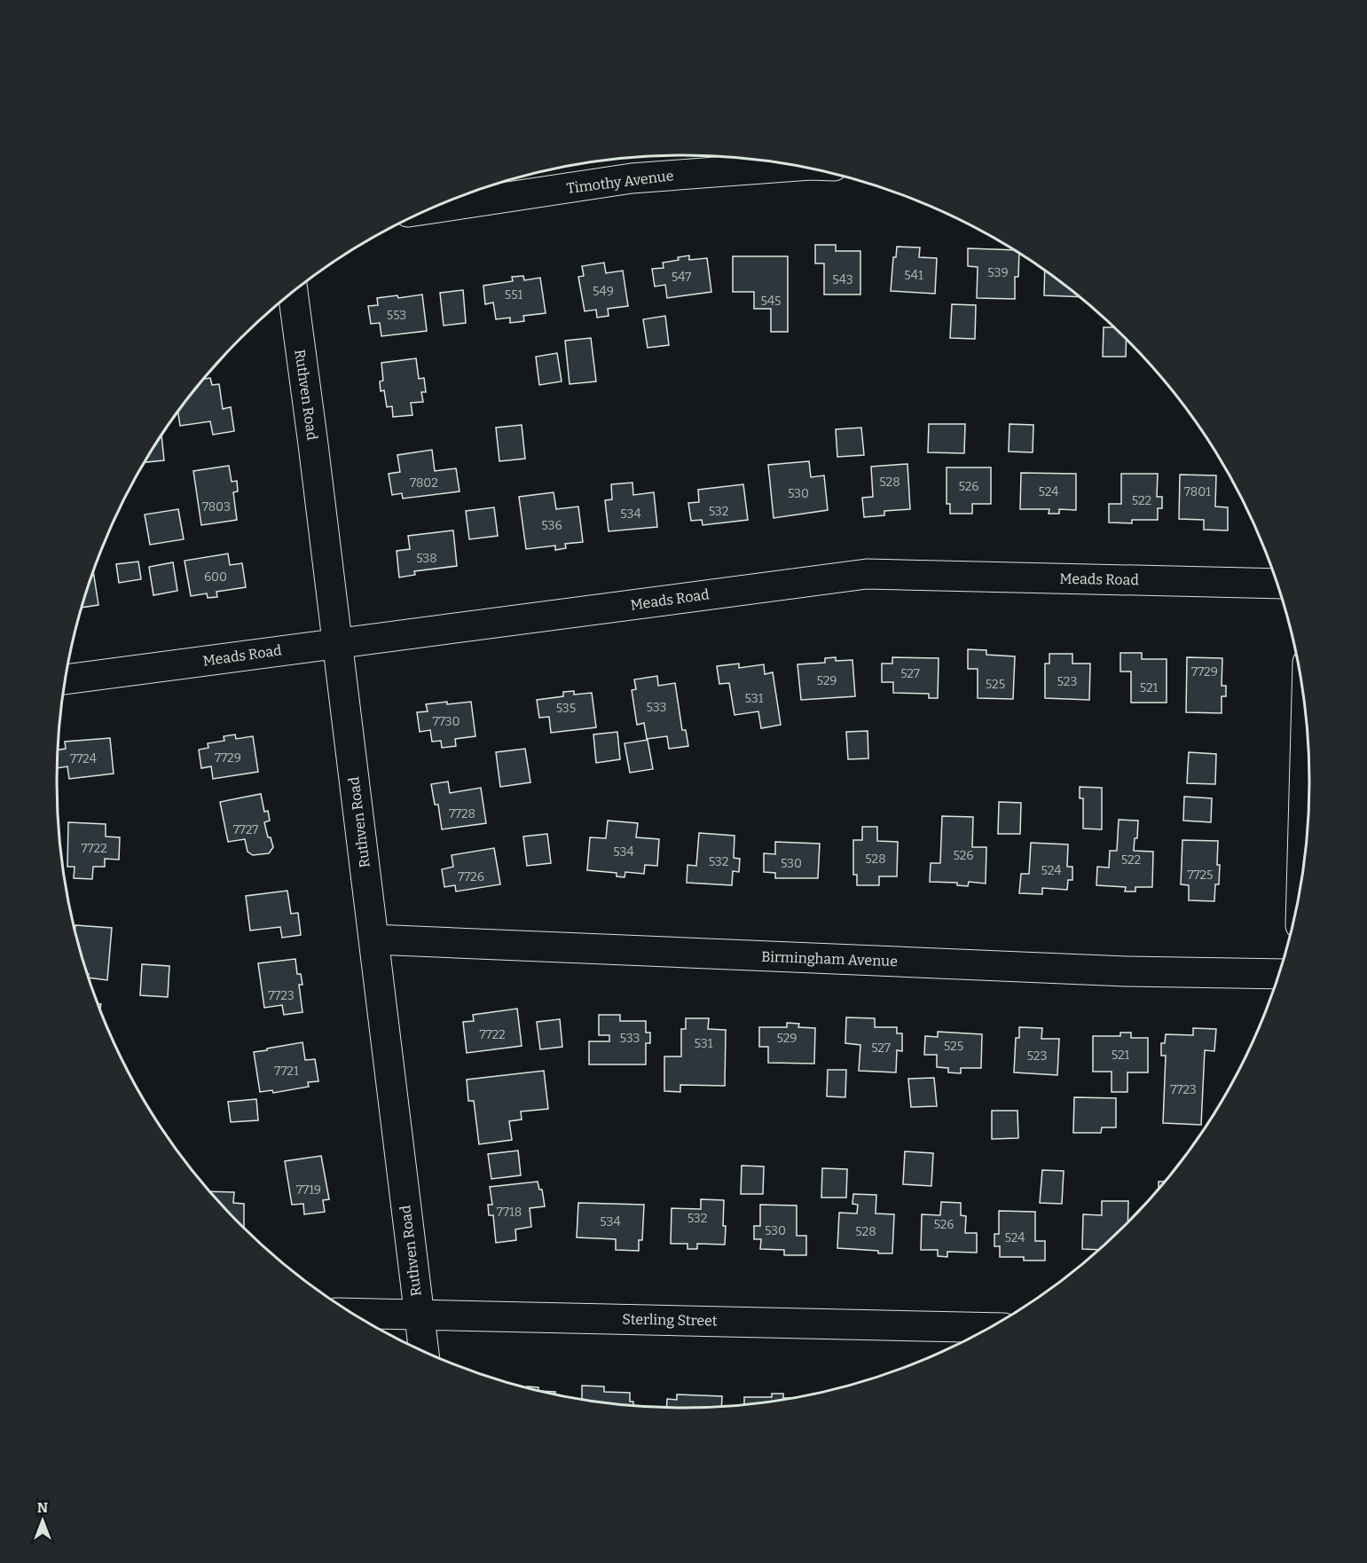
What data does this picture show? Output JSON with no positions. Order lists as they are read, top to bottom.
{
  "streets": {
    "street": [
      "Timothy Avenue",
      "Ruthven Road",
      "Meads Road",
      "Birmingham Avenue",
      "Sterling Street"
    ]
  },
  "crossings": [
    ["Ruthven Road", "Meads Road"],
    ["Ruthven Road", "Birmingham Avenue"],
    ["Ruthven Road", "Sterling Street"]
  ],
  "house_numbers": [
    "539",
    "541",
    "547",
    "543",
    "549",
    "551",
    "545",
    "553",
    "528",
    "7802",
    "526",
    "524",
    "7801",
    "530",
    "522",
    "7803",
    "532",
    "534",
    "536",
    "538",
    "600",
    "7729",
    "527",
    "529",
    "523",
    "525",
    "521",
    "531",
    "533",
    "535",
    "7730",
    "7729",
    "7724",
    "7728",
    "7727",
    "7722",
    "534",
    "526",
    "528",
    "522",
    "532",
    "530",
    "524",
    "7725",
    "7726",
    "7723",
    "7722",
    "533",
    "529",
    "531",
    "525",
    "527",
    "521",
    "523",
    "7721",
    "7723",
    "7719",
    "7718",
    "532",
    "534",
    "526",
    "530",
    "528",
    "524"
  ],
  "north": "top"
}
